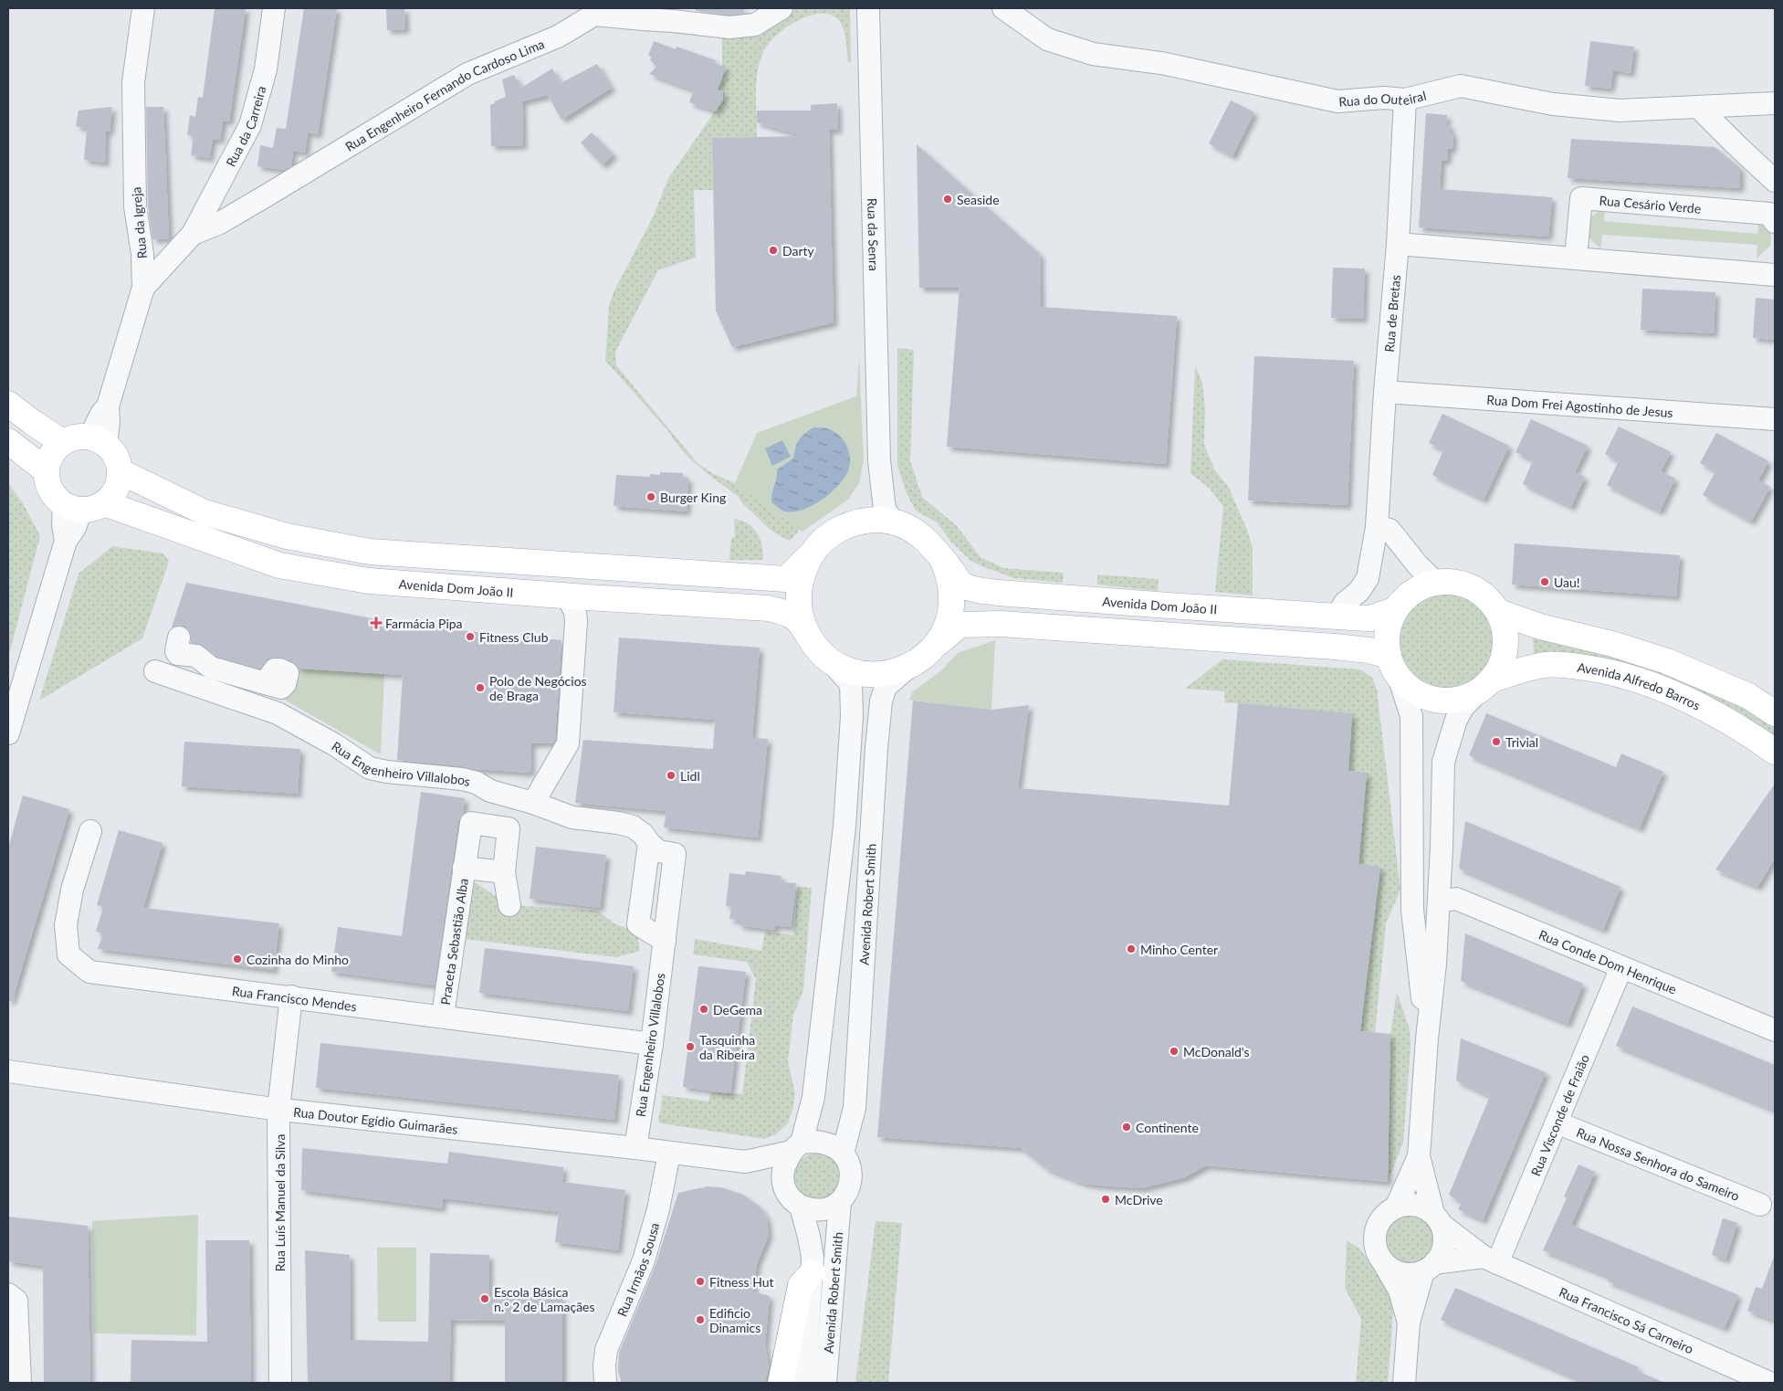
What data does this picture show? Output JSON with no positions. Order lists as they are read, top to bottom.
{
  "streets": {
    "main road": ["Avenida Dom João II", "Avenida Alfredo Barros"],
    "street": [
      "Rua Engenheiro Fernando Cardoso Lima",
      "Rua do Outeiral",
      "Rua da Carreira",
      "Rua Cesário Verde",
      "Rua da Igreja",
      "Rua da Senra",
      "Rua de Bretas",
      "Rua Dom Frei Agostinho de Jesus",
      "Rua Engenheiro Villalobos",
      "Avenida Robert Smith",
      "Praceta Sebastião Alba",
      "Rua Conde Dom Henrique",
      "Rua Francisco Mendes",
      "Rua Visconde de Fraião",
      "Rua Doutor Egídio Guimarães",
      "Rua Nossa Senhora do Sameiro",
      "Rua Luís Manuel da Silva",
      "Rua Irmãos Sousa",
      "Rua Francisco Sá Carneiro"
    ]
  },
  "crossings": [
    ["Rua Engenheiro Fernando Cardoso Lima", "Rua da Carreira"],
    ["Rua Engenheiro Fernando Cardoso Lima", "Rua da Igreja"],
    ["Rua do Outeiral", "Rua de Bretas"],
    ["Rua da Igreja", "Avenida Dom João II"],
    ["Rua da Senra", "Avenida Dom João II"],
    ["Rua da Senra", "Avenida Robert Smith"],
    ["Rua de Bretas", "Rua Dom Frei Agostinho de Jesus"],
    ["Rua de Bretas", "Avenida Dom João II"],
    ["Avenida Dom João II", "Avenida Alfredo Barros"],
    ["Avenida Dom João II", "Avenida Robert Smith"],
    ["Rua Engenheiro Villalobos", "Rua Francisco Mendes"],
    ["Rua Engenheiro Villalobos", "Rua Doutor Egídio Guimarães"],
    ["Avenida Robert Smith", "Rua Doutor Egídio Guimarães"],
    ["Praceta Sebastião Alba", "Rua Francisco Mendes"],
    ["Rua Conde Dom Henrique", "Rua Visconde de Fraião"],
    ["Rua Francisco Mendes", "Rua Luís Manuel da Silva"],
    ["Rua Visconde de Fraião", "Rua Nossa Senhora do Sameiro"],
    ["Rua Visconde de Fraião", "Rua Francisco Sá Carneiro"],
    ["Rua Doutor Egídio Guimarães", "Rua Luís Manuel da Silva"],
    ["Rua Doutor Egídio Guimarães", "Rua Irmãos Sousa"]
  ],
  "places": {
    "other": [
      "Seaside",
      "Darty",
      "Burger King",
      "Uau!",
      "Fitness Club",
      "Polo de Negócios de Braga",
      "Trivial",
      "Lidl",
      "Minho Center",
      "Cozinha do Minho",
      "DeGema",
      "Tasquinha da Ribeira",
      "McDonald's",
      "Continente",
      "McDrive",
      "Fitness Hut",
      "Escola Básica n.º 2 de Lamaçães",
      "Edificio Dinamics"
    ],
    "health": ["Farmácia Pipa"]
  }
}
